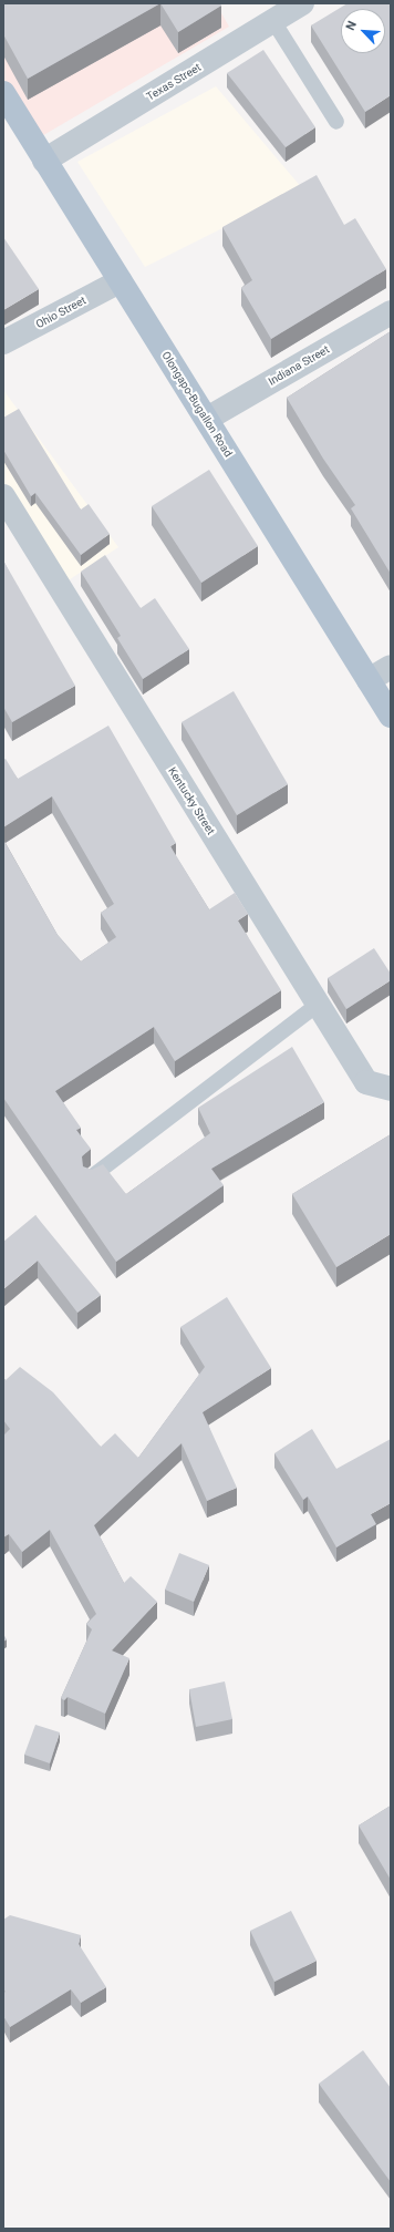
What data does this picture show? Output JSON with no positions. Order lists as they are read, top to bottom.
{
  "streets": {
    "main road": ["Olongapo-Bugallon Road"],
    "street": [
      "Texas Street",
      "Ohio Street",
      "Indiana Street",
      "Kentucky Street"
    ]
  },
  "crossings": [
    ["Texas Street", "Olongapo-Bugallon Road"],
    ["Ohio Street", "Olongapo-Bugallon Road"],
    ["Indiana Street", "Olongapo-Bugallon Road"]
  ],
  "north": "top left"
}
